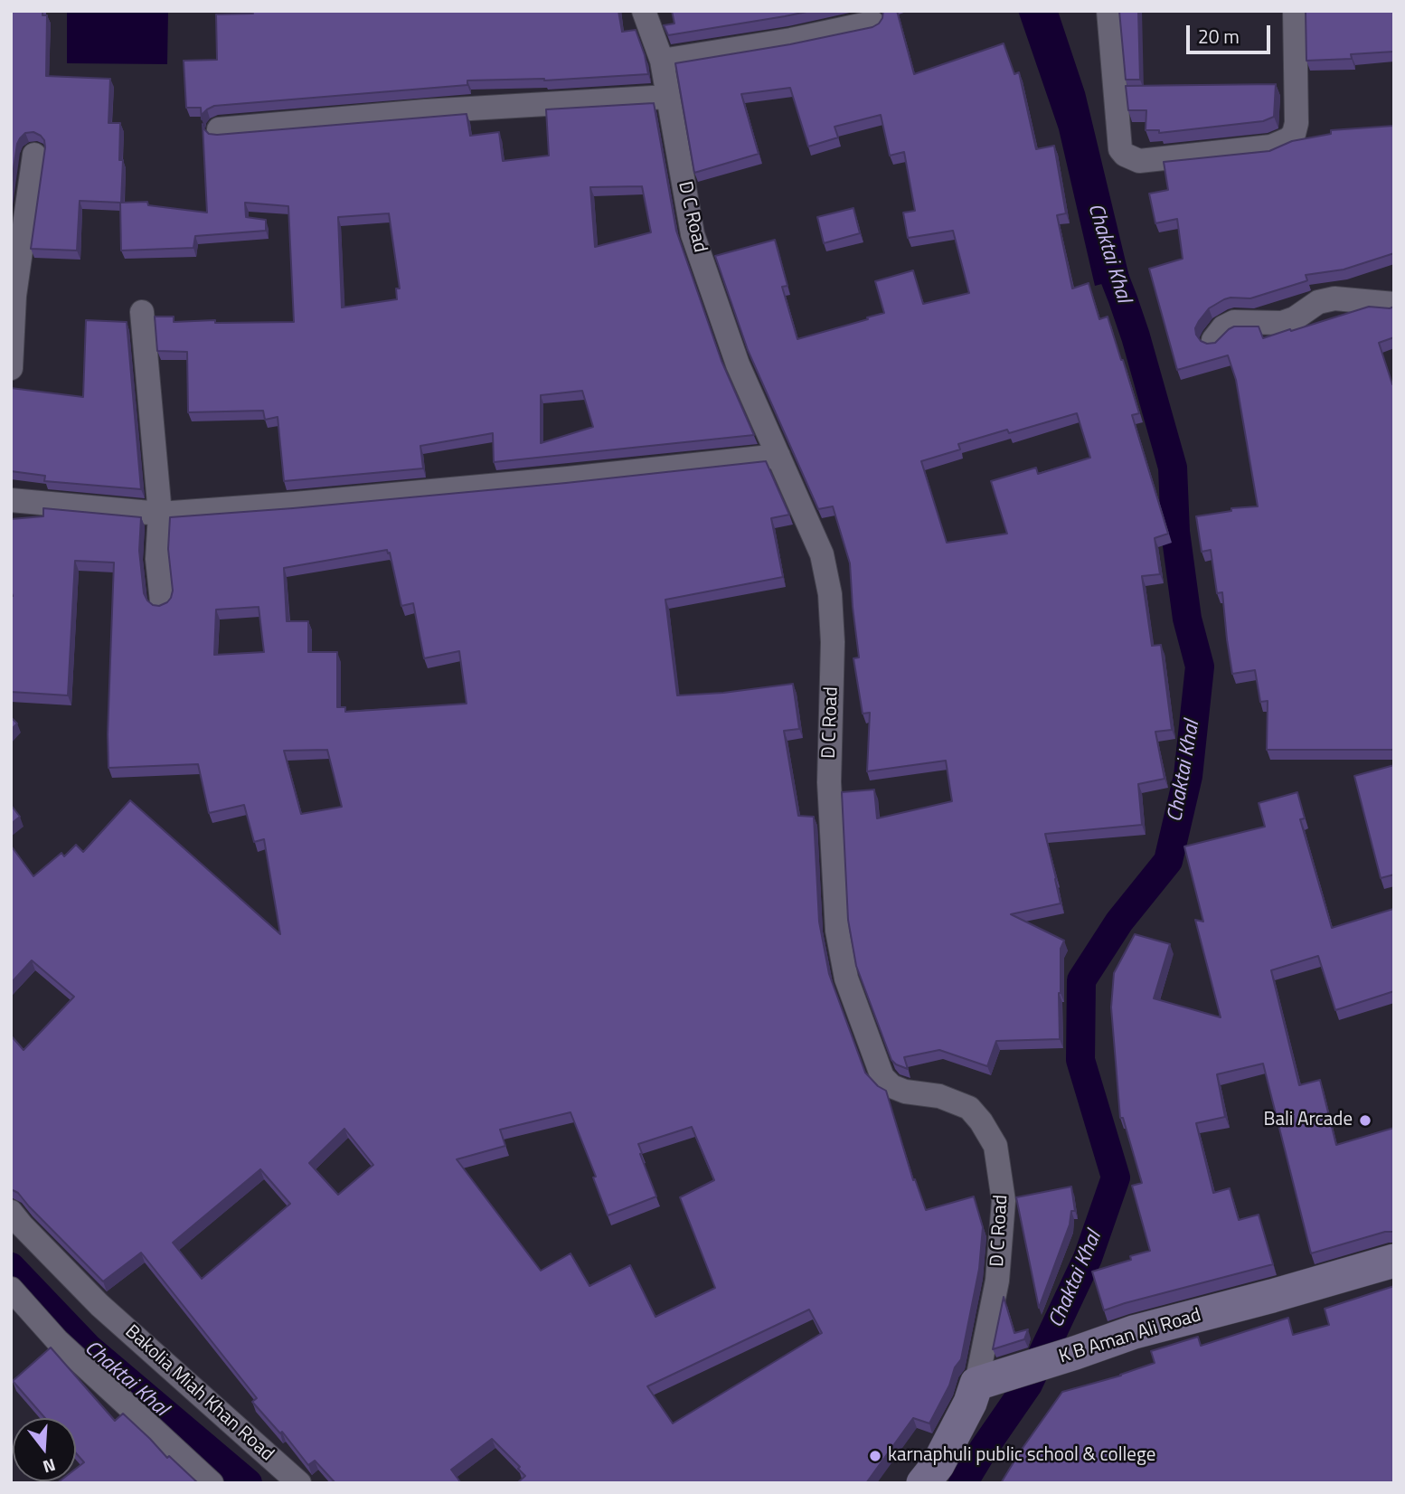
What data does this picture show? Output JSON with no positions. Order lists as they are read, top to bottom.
{
  "streets": {
    "street": ["D C Road", "K B Aman Ali Road", "Bakolia Miah Khan Road"]
  },
  "crossings": [
    ["D C Road", "K B Aman Ali Road"]
  ],
  "water": ["Chaktai Khal"],
  "places": ["Bali Arcade", "karnaphuli public school & college"],
  "scale_bar": "20 m",
  "north": "bottom"
}
